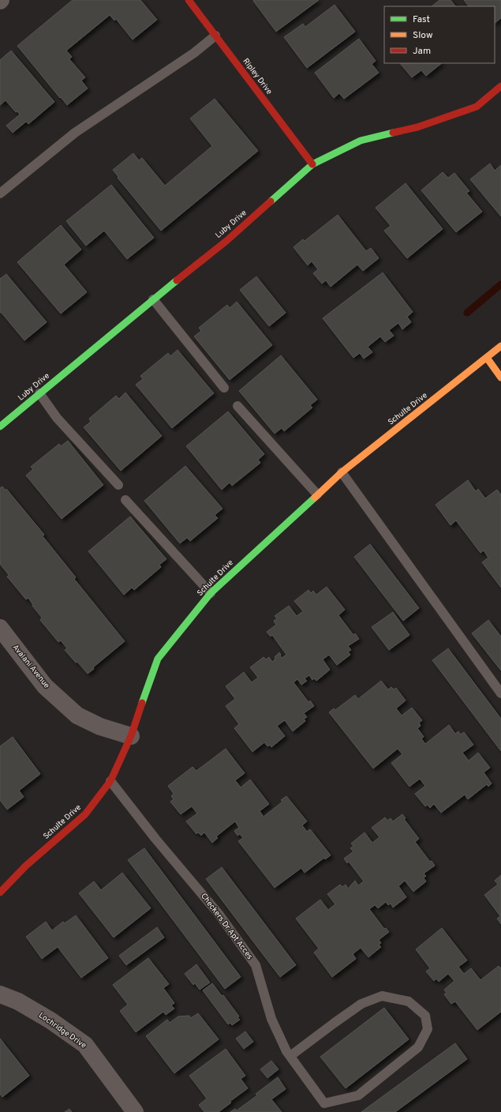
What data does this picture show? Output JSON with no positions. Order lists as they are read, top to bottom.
{
  "streets": {
    "street": [
      "Ripley Drive",
      "Luby Drive",
      "Schulte Drive",
      "Avalani Avenue",
      "Lochridge Drive"
    ],
    "lane": ["Checkers Dr Apt Acces"]
  },
  "crossings": [
    ["Ripley Drive", "Luby Drive"],
    ["Schulte Drive", "Avalani Avenue"],
    ["Schulte Drive", "Checkers Dr Apt Acces"]
  ],
  "legend": ["Fast", "Slow", "Jam"]
}
